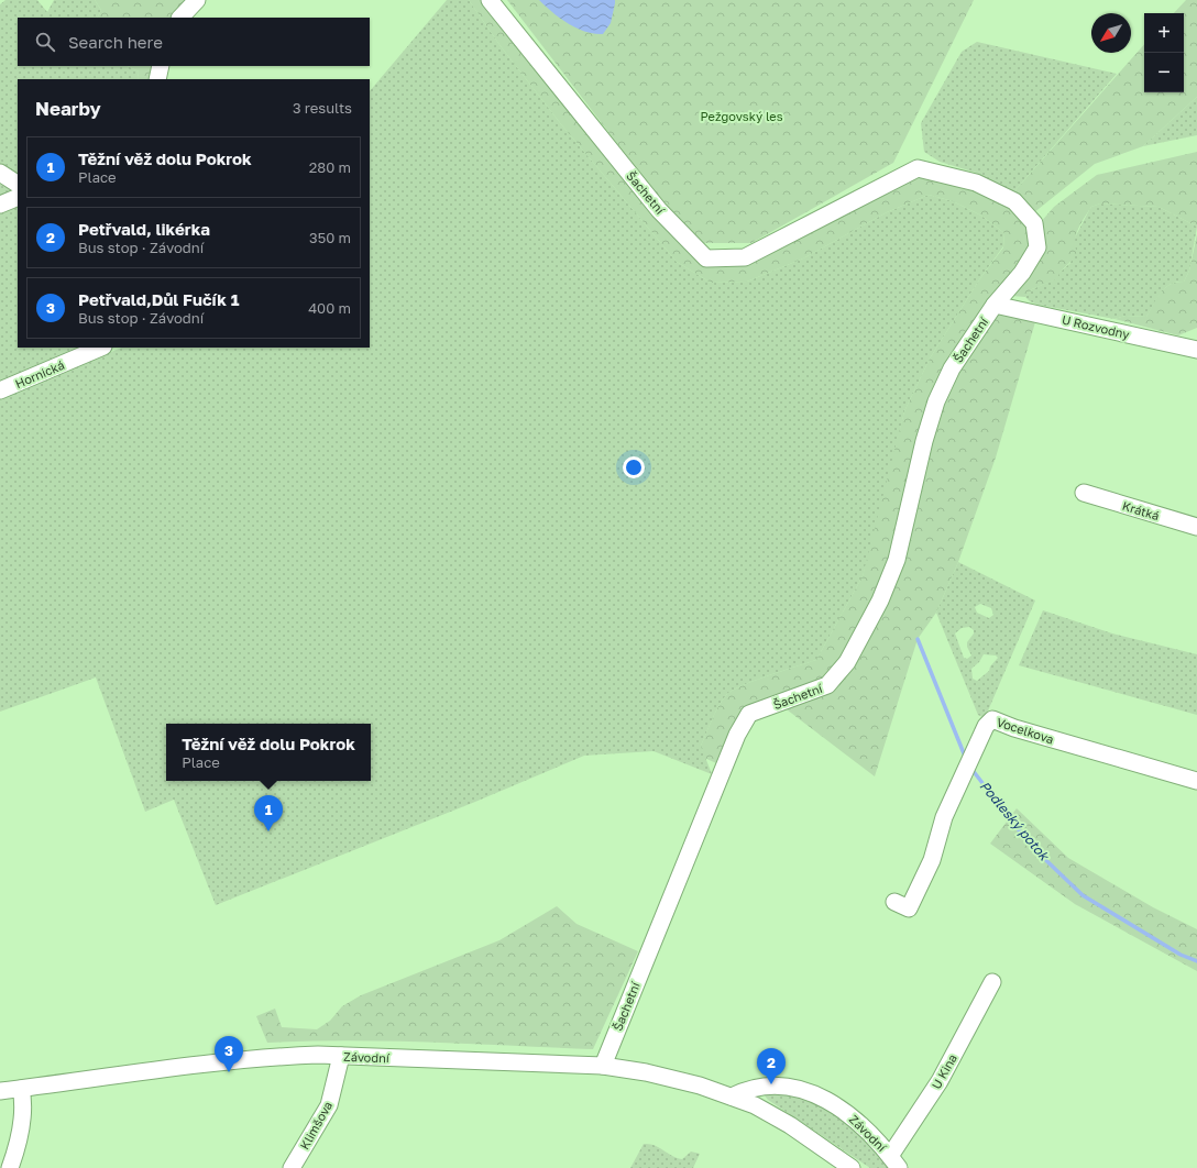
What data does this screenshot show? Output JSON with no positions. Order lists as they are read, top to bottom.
{
  "streets": {
    "street": [
      "Šachetní",
      "U Rozvodny",
      "Hornická",
      "Krátká",
      "Vocelkova",
      "Závodní",
      "U Kina",
      "Klimšova"
    ]
  },
  "crossings": [
    ["Šachetní", "U Rozvodny"],
    ["Šachetní", "Závodní"],
    ["Závodní", "U Kina"],
    ["Závodní", "Klimšova"]
  ],
  "water": ["Podleský potok"],
  "parks": ["Pežgovský les"],
  "north": "bottom left",
  "page": {
    "map_buttons": ["+", "−"],
    "search": "Search here",
    "heading": ["Nearby", "3 results"],
    "list": [
      {
        "mark": "1",
        "name": "Těžní věž dolu Pokrok",
        "note": "Place",
        "value": "280 m"
      },
      {
        "mark": "2",
        "name": "Petřvald, likérka",
        "note": "Bus stop · Závodní",
        "value": "350 m"
      },
      {
        "mark": "3",
        "name": "Petřvald,Důl Fučík 1",
        "note": "Bus stop · Závodní",
        "value": "400 m"
      }
    ],
    "popup": ["Těžní věž dolu Pokrok", "Place"],
    "pins": ["1", "3", "2"]
  }
}
